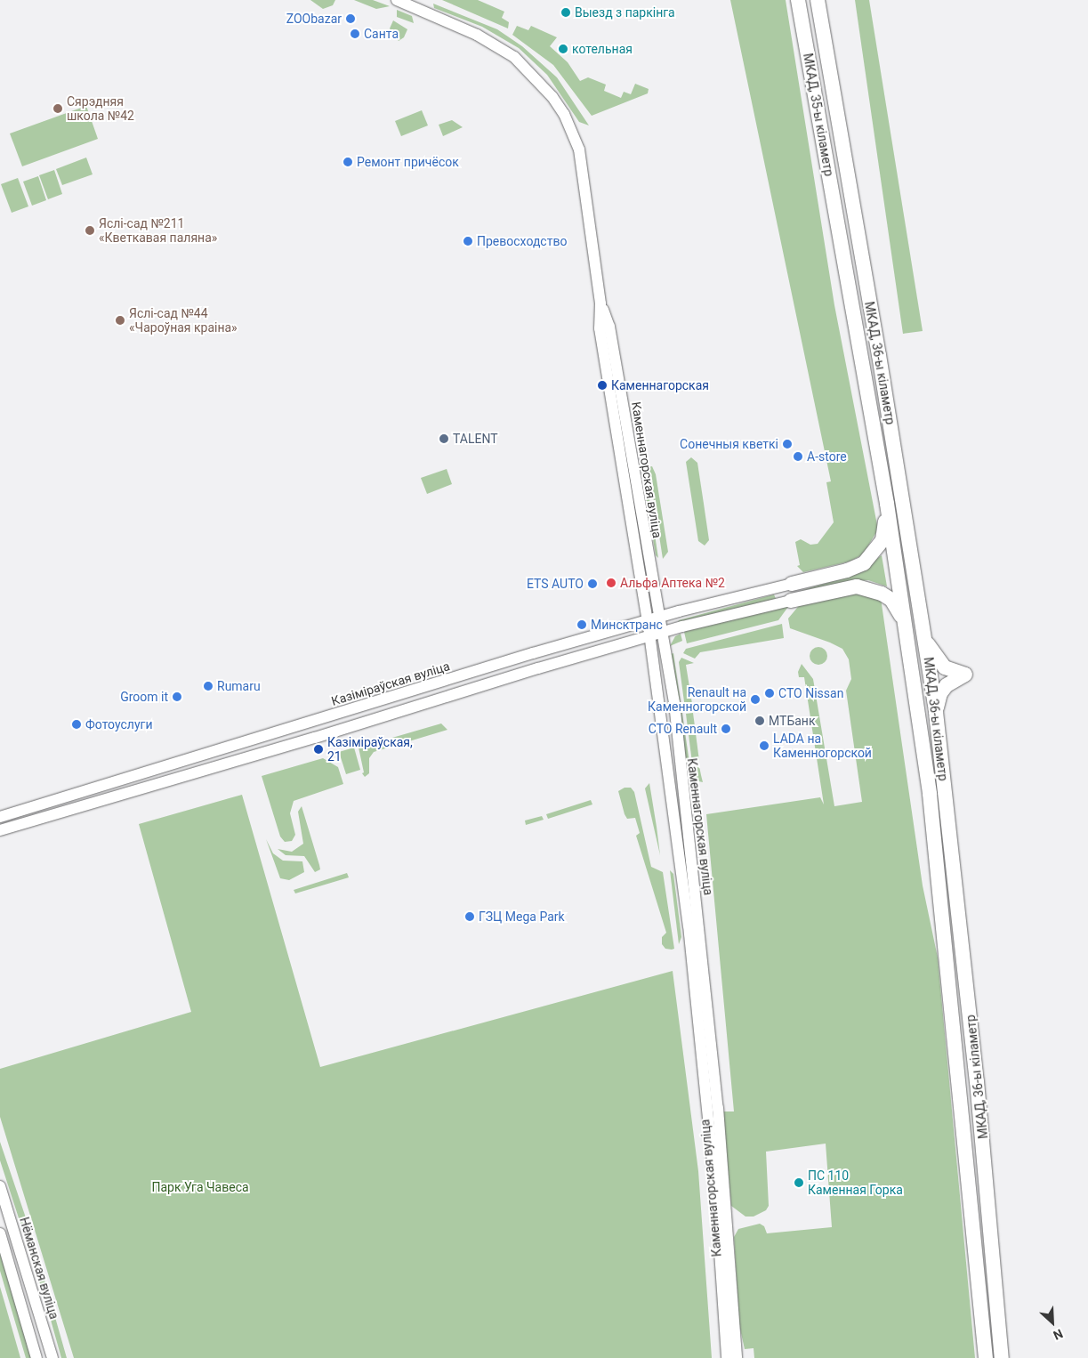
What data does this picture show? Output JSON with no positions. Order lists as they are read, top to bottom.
{
  "streets": {
    "highway": ["МКАД, 35-ы кіламетр", "МКАД, 36-ы кіламетр"],
    "main road": ["Каменнагорская вуліца", "Казіміраўская вуліца", "Нёманская вуліца"]
  },
  "crossings": [
    ["МКАД, 35-ы кіламетр", "МКАД, 36-ы кіламетр"],
    ["Каменнагорская вуліца", "Казіміраўская вуліца"]
  ],
  "parks": ["Парк Уга Чавеса"],
  "places": [
    "Выезд з паркінга",
    "ZOObazar",
    "Санта",
    "котельная",
    "Сярэдняя школа №42",
    "Ремонт причёсок",
    "Яслі-сад №211 «Кветкавая паляна»",
    "Превосходство",
    "Яслі-сад №44 «Чароўная краіна»",
    "Каменнагорская",
    "TALENT",
    "Сонечныя кветкі",
    "А-store",
    "Альфа Аптека №2",
    "ETS AUTO",
    "Минсктранс",
    "Rumaru",
    "СТО Nissan",
    "Groom it",
    "Renault на Каменногорской",
    "МТБанк",
    "Фотоуслуги",
    "СТО Renault",
    "LADA на Каменногорской",
    "Казіміраўская, 21",
    "ГЗЦ Mega Park",
    "ПС 110 Каменная Горка"
  ],
  "north": "bottom right"
}
